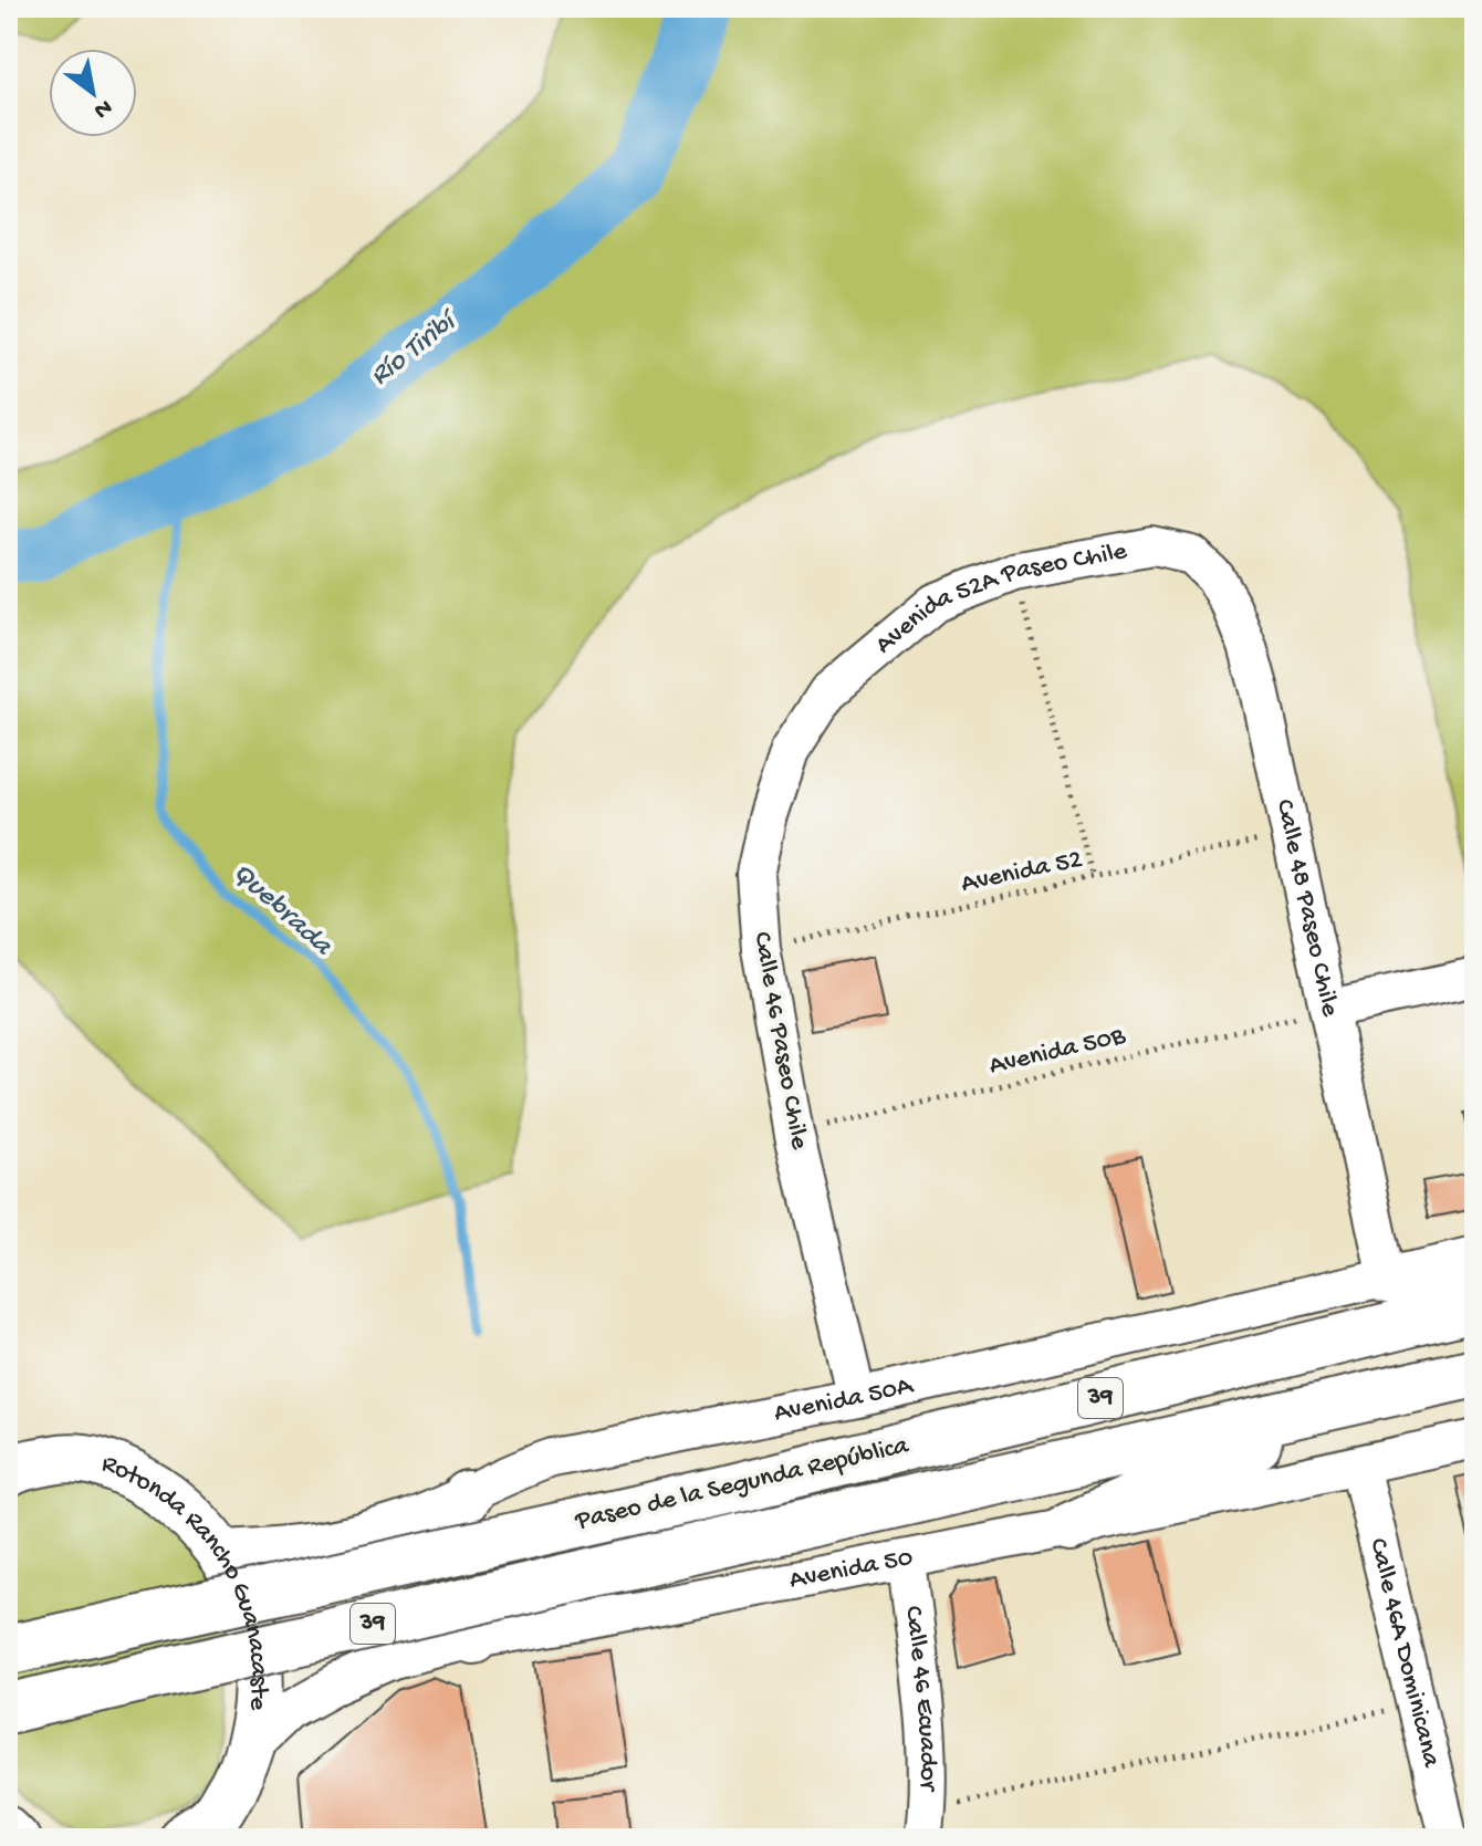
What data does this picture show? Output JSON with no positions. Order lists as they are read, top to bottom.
{
  "streets": {
    "main road": ["39", "Paseo de la Segunda República", "Rotonda Rancho Guanacaste"],
    "street": [
      "Avenida 52A Paseo Chile",
      "Calle 48 Paseo Chile",
      "Calle 46 Paseo Chile",
      "Avenida 50A",
      "Avenida 50",
      "Calle 46A Dominicana",
      "Calle 46 Ecuador"
    ],
    "path": ["Avenida 52", "Avenida 50B"]
  },
  "crossings": [
    ["Avenida 52A Paseo Chile", "Calle 48 Paseo Chile"],
    ["Avenida 52A Paseo Chile", "Calle 46 Paseo Chile"],
    ["Avenida 52", "Calle 48 Paseo Chile"],
    ["Avenida 52", "Calle 46 Paseo Chile"],
    ["Calle 48 Paseo Chile", "Avenida 50B"],
    ["Calle 48 Paseo Chile", "Avenida 50A"],
    ["Calle 46 Paseo Chile", "Avenida 50B"],
    ["Calle 46 Paseo Chile", "Avenida 50A"],
    ["Avenida 50A", "Rotonda Rancho Guanacaste"],
    ["Avenida 50", "Rotonda Rancho Guanacaste"],
    ["Avenida 50", "Calle 46A Dominicana"],
    ["Avenida 50", "Calle 46 Ecuador"]
  ],
  "water": ["Río Tiribí", "Quebrada"],
  "north": "bottom right"
}
